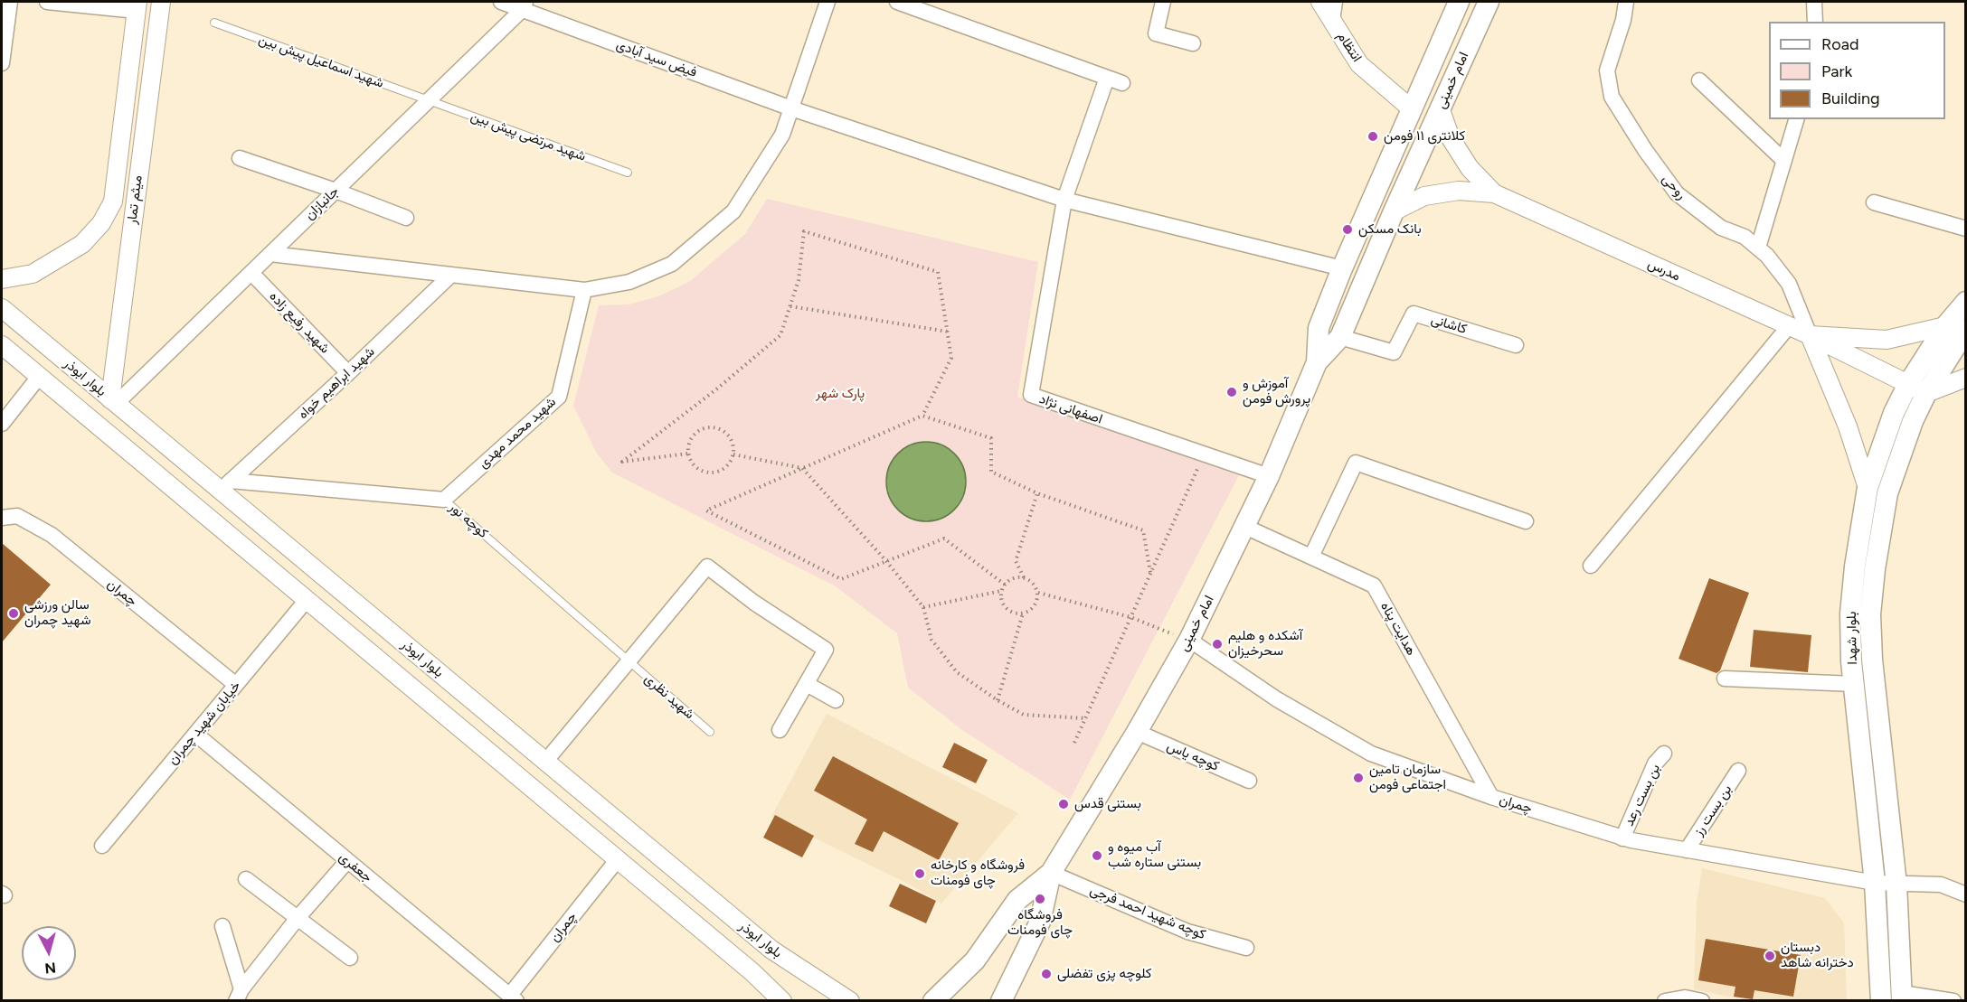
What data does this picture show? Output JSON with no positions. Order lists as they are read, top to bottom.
{
  "streets": {
    "main road": ["امام خمینی", "بلوار شهدا"],
    "street": [
      "انتظام",
      "فیض سید آبادی",
      "روحی",
      "میثم تمار",
      "جانبازان",
      "مدرس",
      "شهید رفیع زاده",
      "کاشانی",
      "بلوار ابوذر",
      "شهید ابراهیم خواه",
      "اصفهانی نژاد",
      "شهید محمد مهدی",
      "کوچه نور",
      "چمران",
      "هدایت پناه",
      "خیابان شهید چمران",
      "کوچه یاس",
      "بن بست رعد",
      "بن بست رز",
      "جعفری",
      "کوچه شهید احمد فرجی"
    ],
    "lane": ["شهید اسماعیل پیش بین", "شهید مرتضی پیش بین", "شهید نظری"]
  },
  "crossings": [
    ["انتظام", "امام خمینی"],
    ["فیض سید آبادی", "جانبازان"],
    ["شهید اسماعیل پیش بین", "شهید مرتضی پیش بین"],
    ["شهید اسماعیل پیش بین", "جانبازان"],
    ["امام خمینی", "مدرس"],
    ["امام خمینی", "کاشانی"],
    ["امام خمینی", "اصفهانی نژاد"],
    ["امام خمینی", "چمران"],
    ["امام خمینی", "هدایت پناه"],
    ["امام خمینی", "کوچه یاس"],
    ["امام خمینی", "کوچه شهید احمد فرجی"],
    ["شهید مرتضی پیش بین", "جانبازان"],
    ["روحی", "مدرس"],
    ["میثم تمار", "جانبازان"],
    ["میثم تمار", "بلوار ابوذر"],
    ["جانبازان", "شهید رفیع زاده"],
    ["جانبازان", "بلوار ابوذر"],
    ["مدرس", "بلوار شهدا"],
    ["شهید رفیع زاده", "شهید ابراهیم خواه"],
    ["بلوار ابوذر", "شهید ابراهیم خواه"],
    ["بلوار ابوذر", "کوچه نور"],
    ["شهید ابراهیم خواه", "کوچه نور"],
    ["شهید محمد مهدی", "کوچه نور"],
    ["کوچه نور", "شهید نظری"],
    ["چمران", "هدایت پناه"],
    ["چمران", "بلوار شهدا"],
    ["چمران", "خیابان شهید چمران"],
    ["چمران", "بن بست رعد"],
    ["چمران", "بن بست رز"],
    ["چمران", "جعفری"],
    ["خیابان شهید چمران", "جعفری"]
  ],
  "parks": ["پارک شهر"],
  "places": [
    "کلانتری ۱۱ فومن",
    "بانک مسکن",
    "آموزش و پرورش فومن",
    "سالن ورزشی شهید چمران",
    "آشکده و هلیم سحرخیزان",
    "سازمان تامین اجتماعی فومن",
    "بستنی قدس",
    "آب میوه و بستنی ستاره شب",
    "فروشگاه و کارخانه چای فومنات",
    "فروشگاه چای فومنات",
    "دبستان دخترانه شاهد",
    "کلوچه پزی تفضلی"
  ],
  "legend": ["Road", "Park", "Building"],
  "north": "bottom"
}
